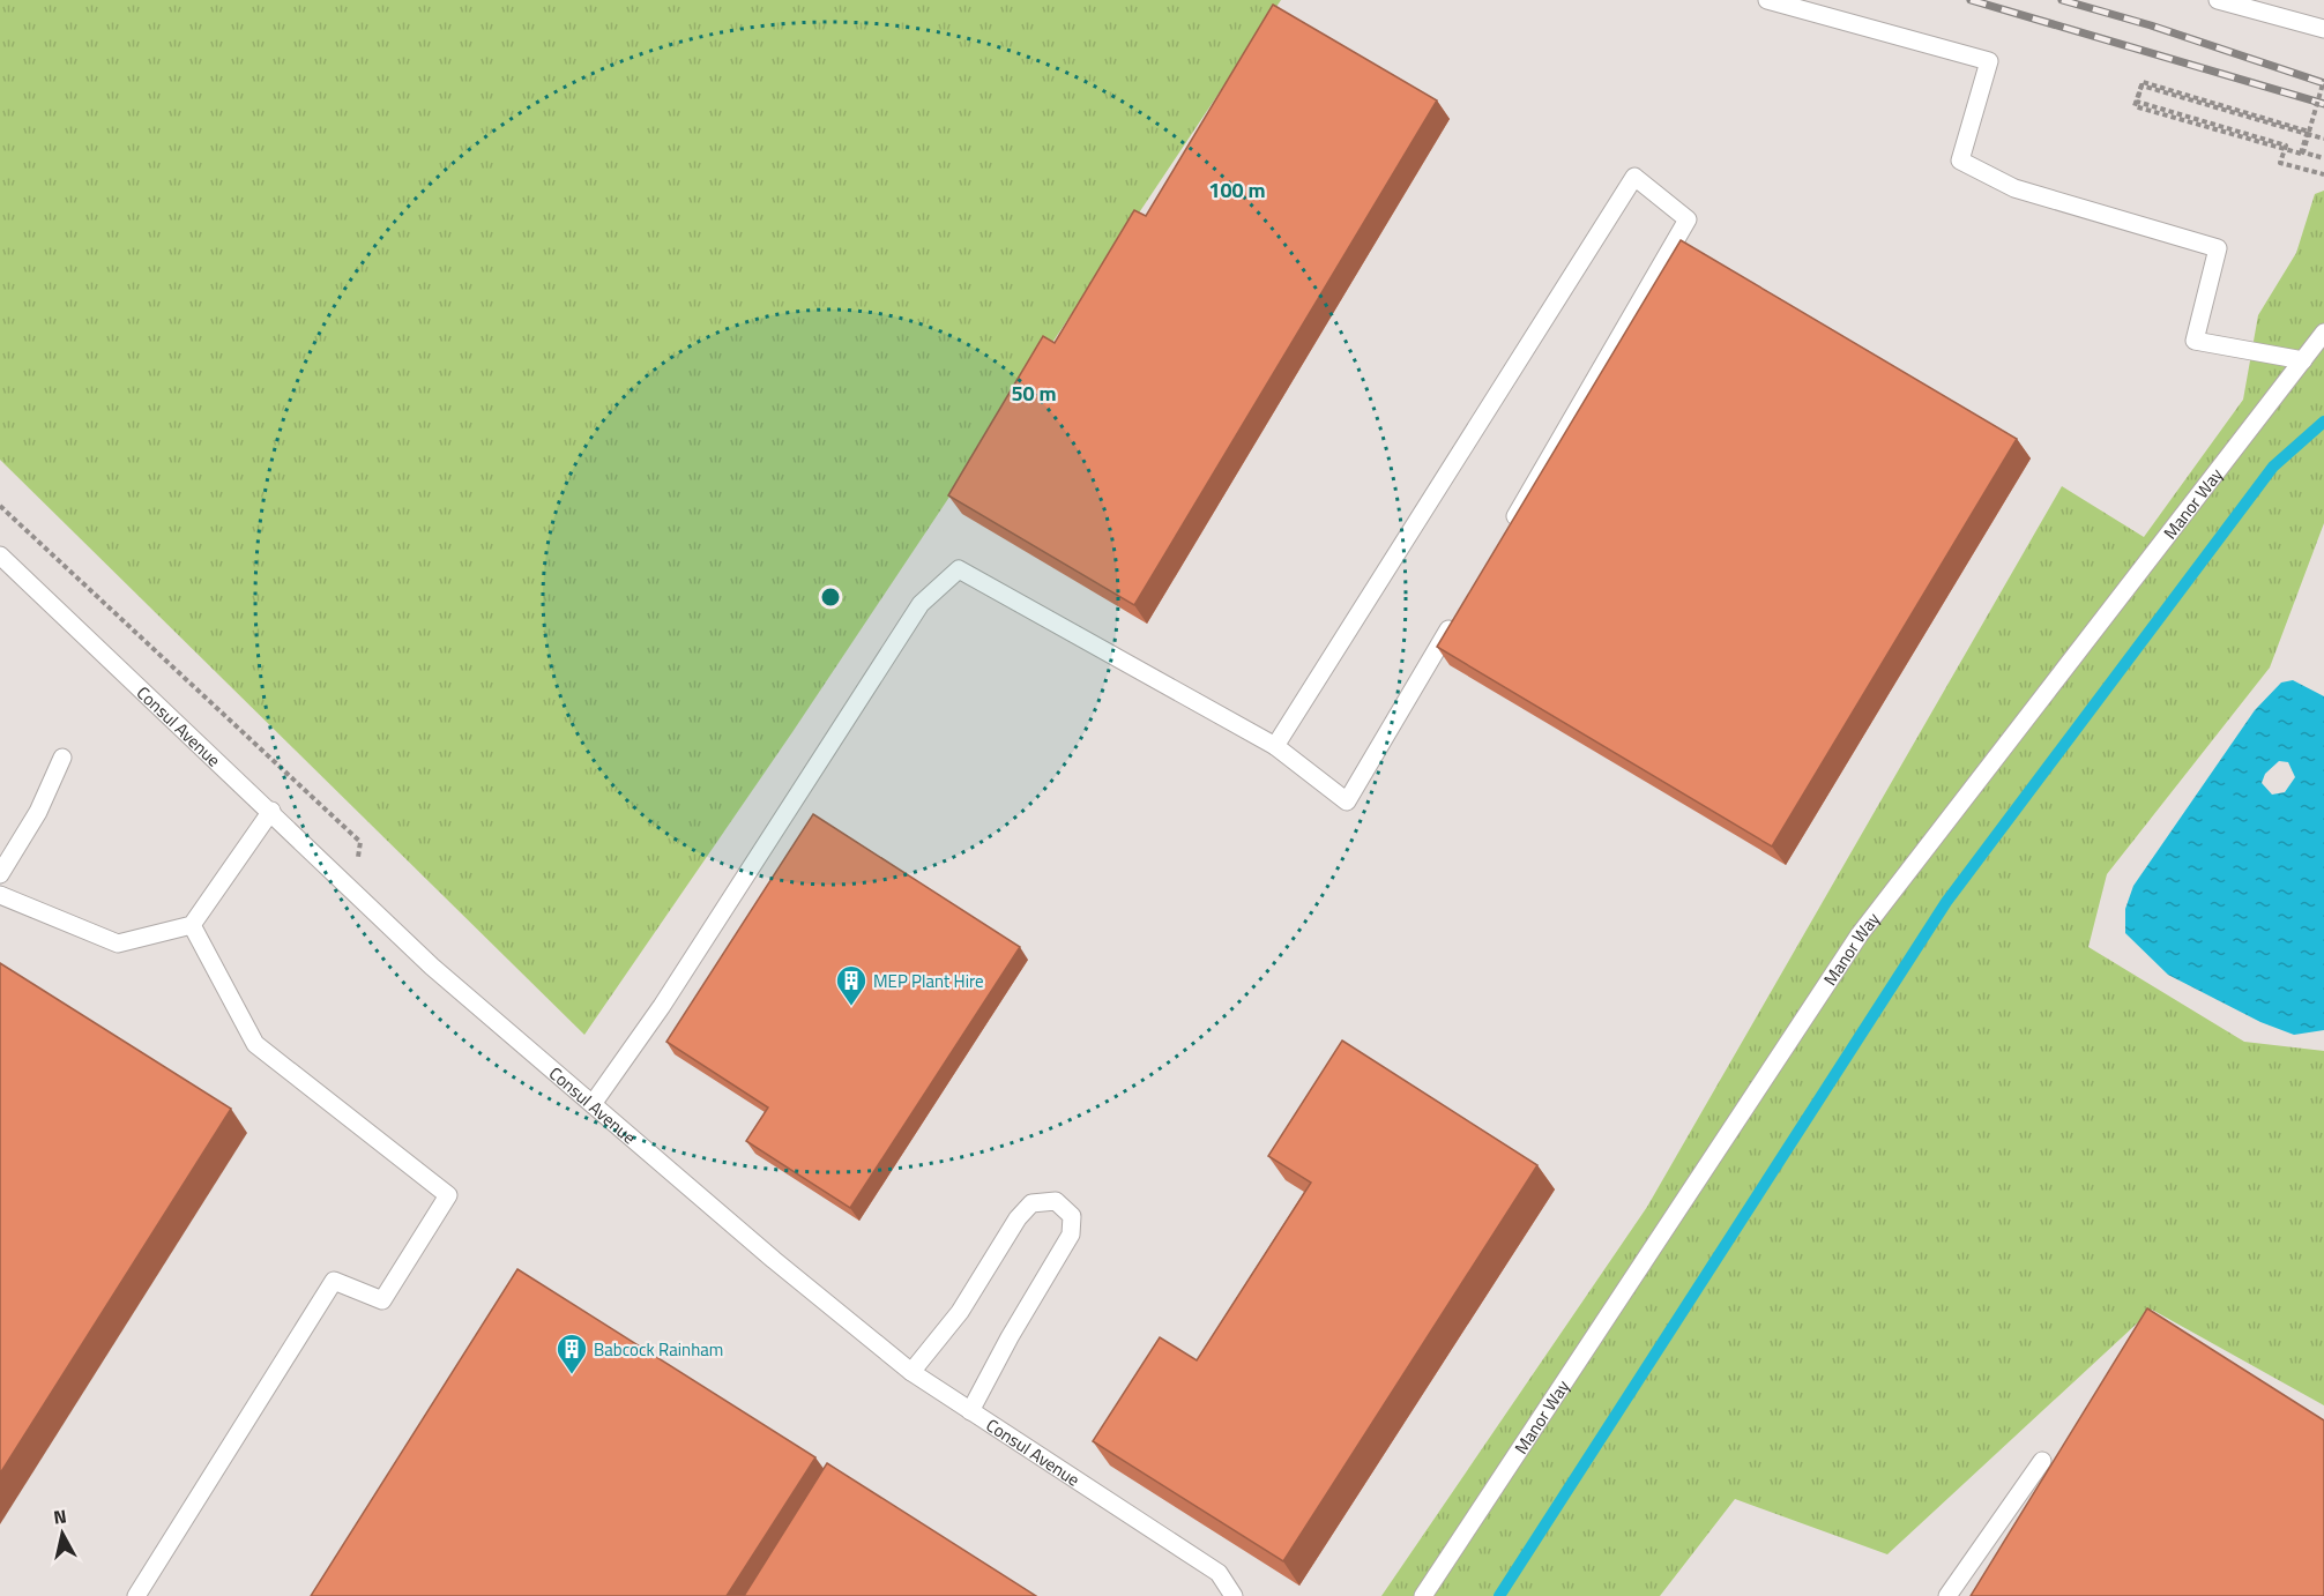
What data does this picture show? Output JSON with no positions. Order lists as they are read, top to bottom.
{
  "streets": {
    "lane": ["Manor Way", "Consul Avenue"]
  },
  "places": {
    "building": ["MEP Plant Hire", "Babcock Rainham"]
  },
  "north": "top",
  "rings": ["100 m", "50 m"]
}
